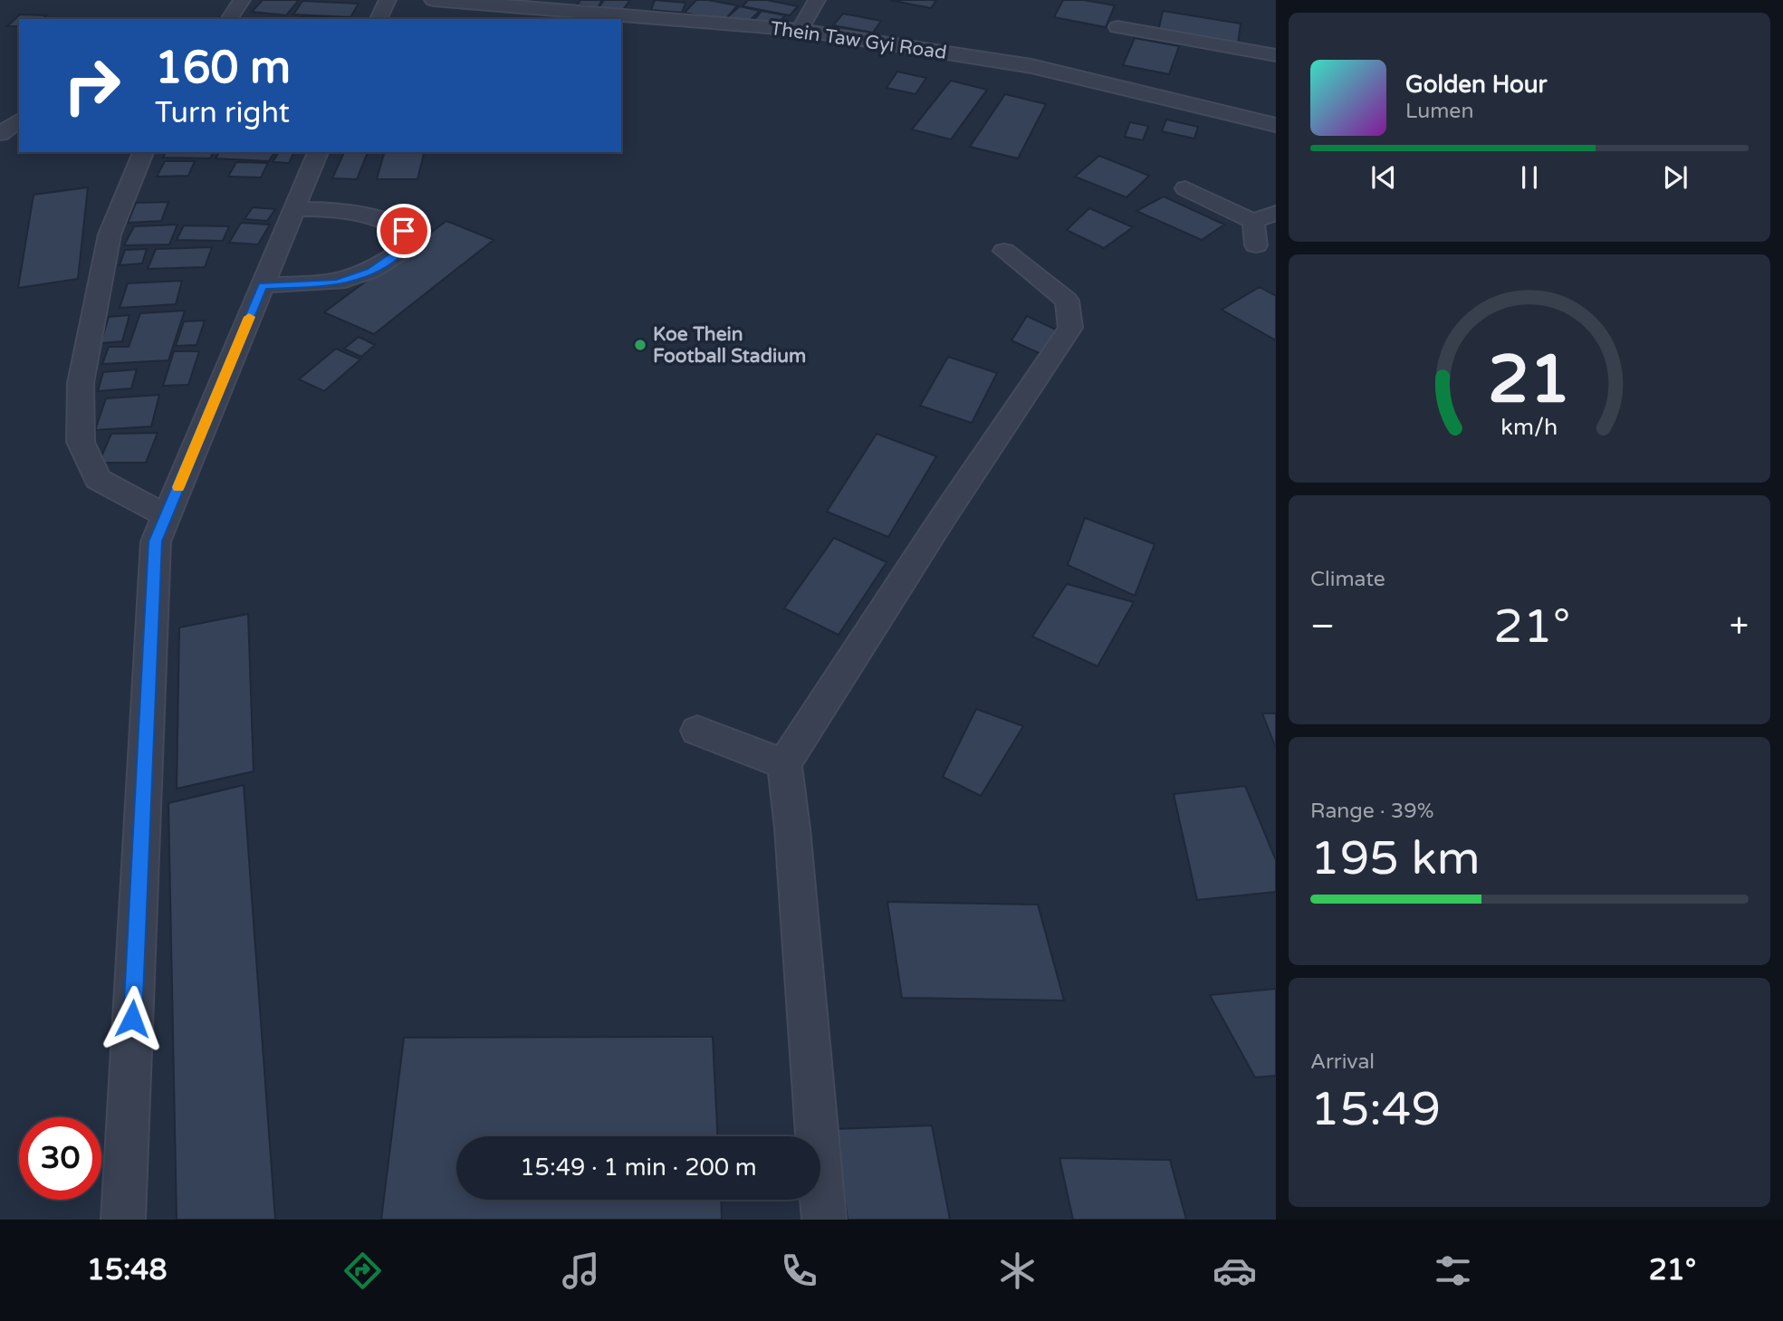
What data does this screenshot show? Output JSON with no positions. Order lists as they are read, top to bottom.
{
  "streets": {
    "street": ["Thein Taw Gyi Road"]
  },
  "places": ["Koe Thein Football Stadium"],
  "page": {
    "turn": ["160 m", "Turn right"],
    "song": ["Golden Hour", "Lumen"],
    "tile": [
      "Climate",
      ["Range · 39%", "195 km"],
      ["Arrival", "15:49"]
    ],
    "heat": ["−", "21°", "+"],
    "limit": "30",
    "trip": "15:49 · 1 min · 200 m",
    "tabs": ["15:48", "21°"],
    "gauge": ["21", "km/h"]
  }
}
